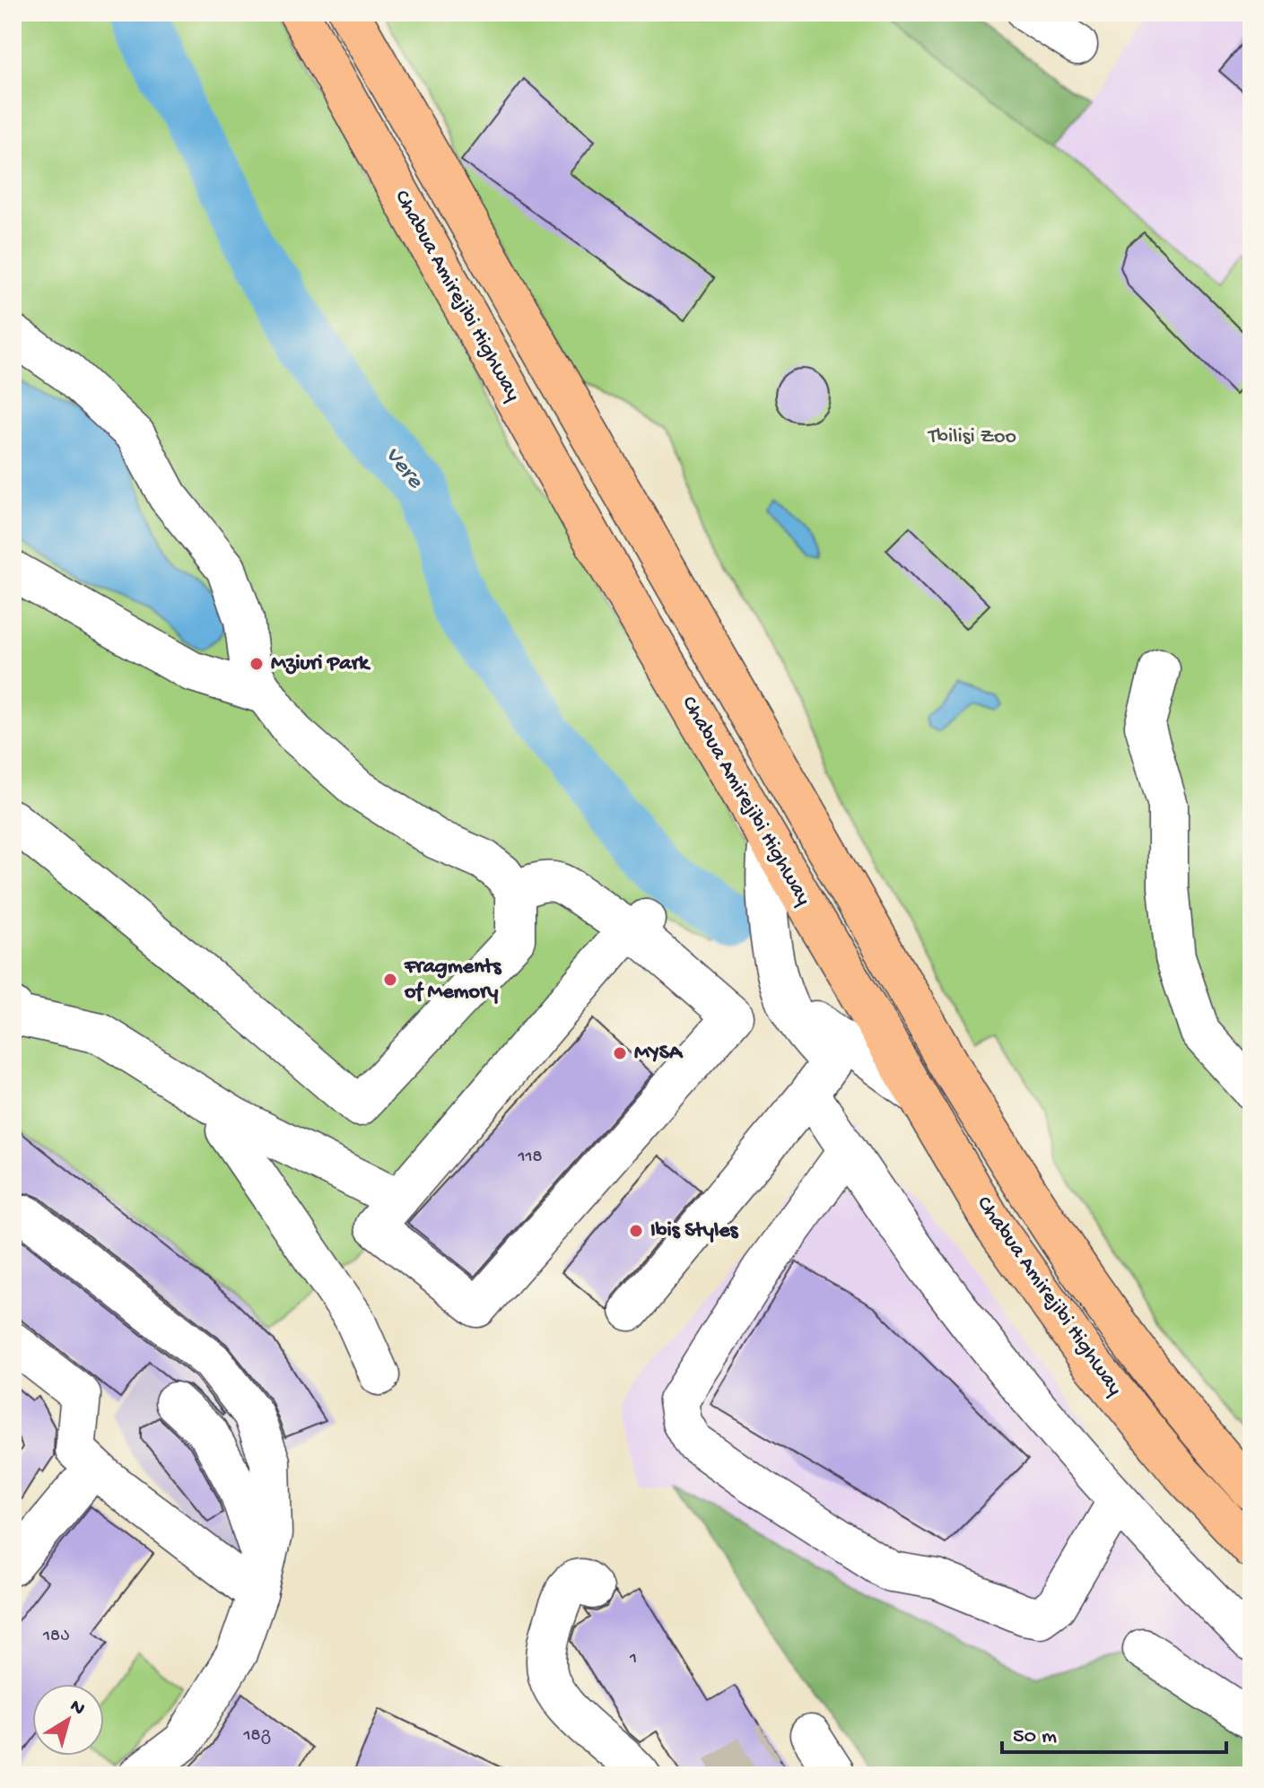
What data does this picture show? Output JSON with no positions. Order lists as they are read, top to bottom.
{
  "streets": {
    "main road": ["Chabua Amirejibi Highway"]
  },
  "water": ["Vere"],
  "parks": ["Tbilisi Zoo"],
  "places": [
    "Mziuri Park",
    "Fragments of Memory",
    "MYSA",
    "Ibis Styles"
  ],
  "house_numbers": [
    "118",
    "18ა",
    "1",
    "18გ"
  ],
  "scale_bar": "50 m",
  "north": "top right"
}
